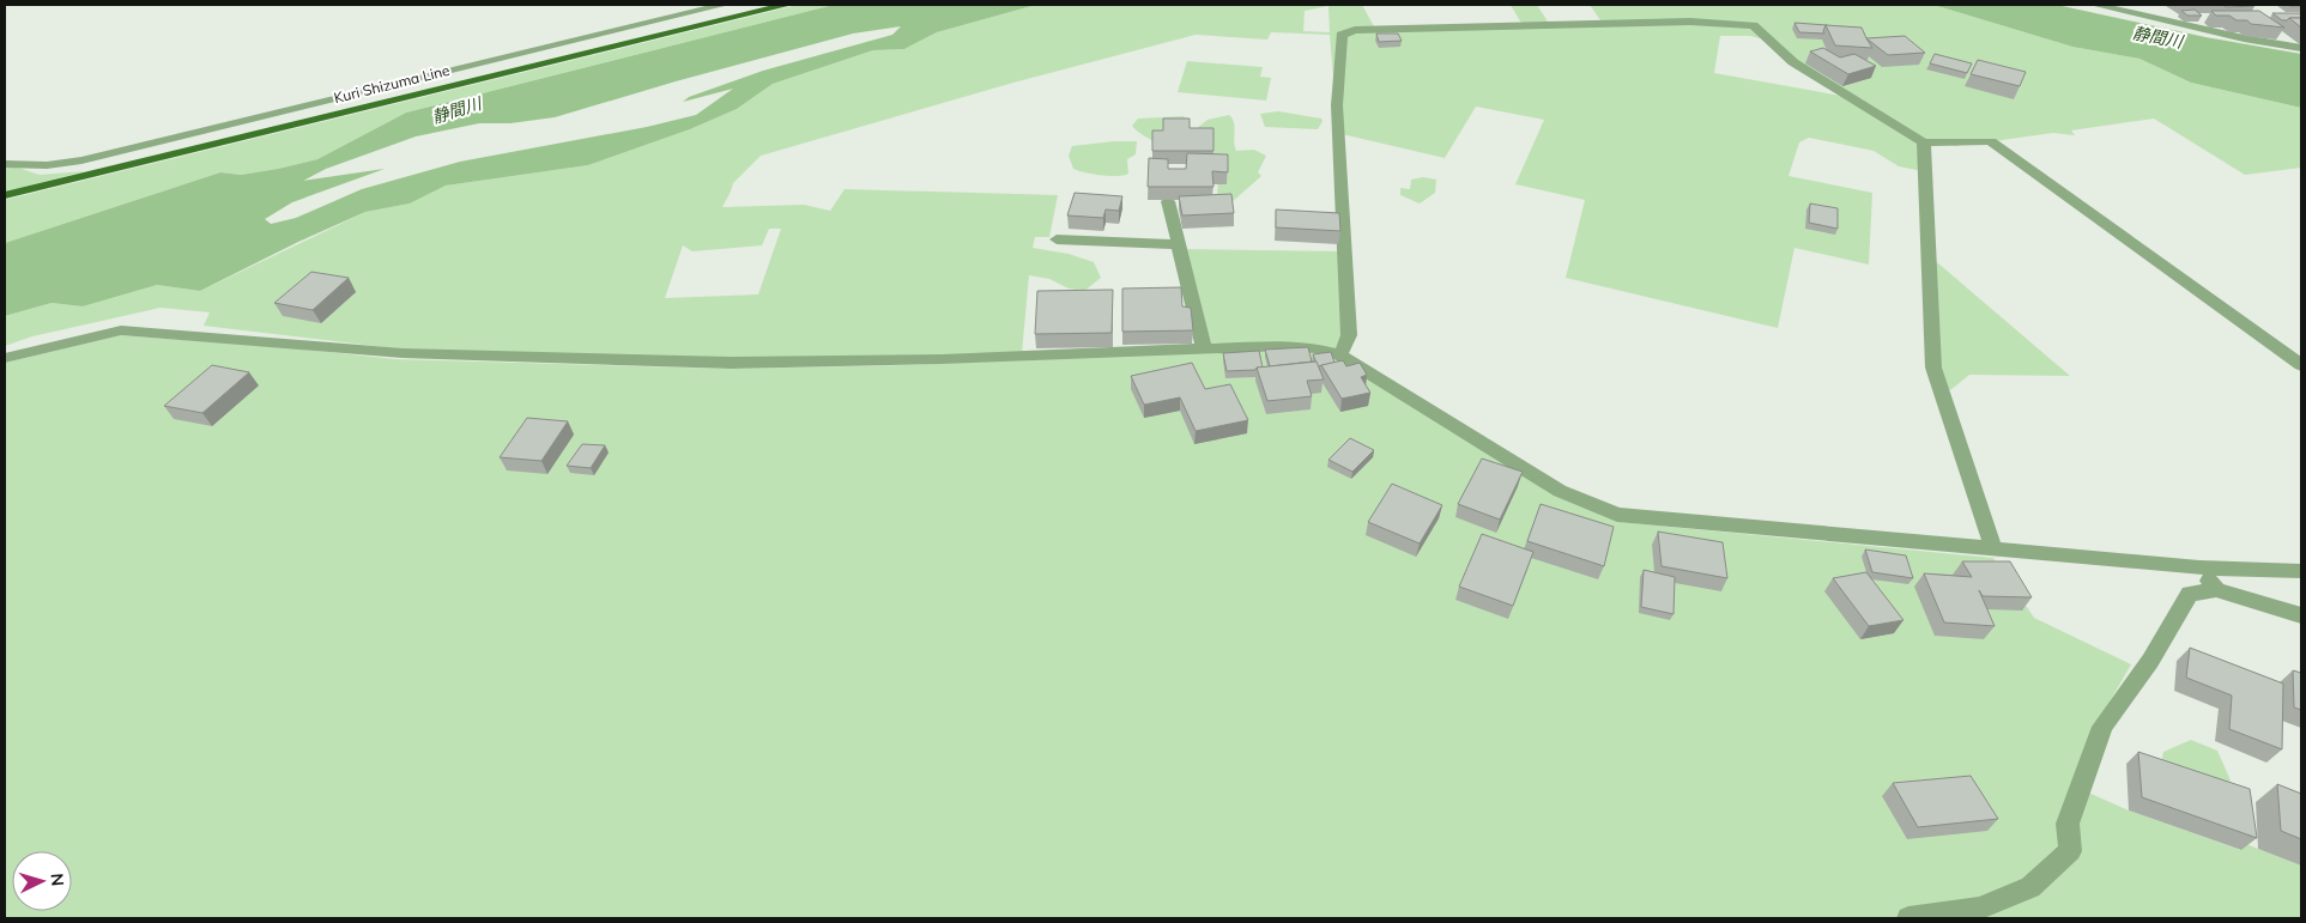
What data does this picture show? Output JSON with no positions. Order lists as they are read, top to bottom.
{
  "streets": {
    "main road": ["Kuri Shizuma Line"]
  },
  "water": ["静間川"],
  "north": "right"
}
